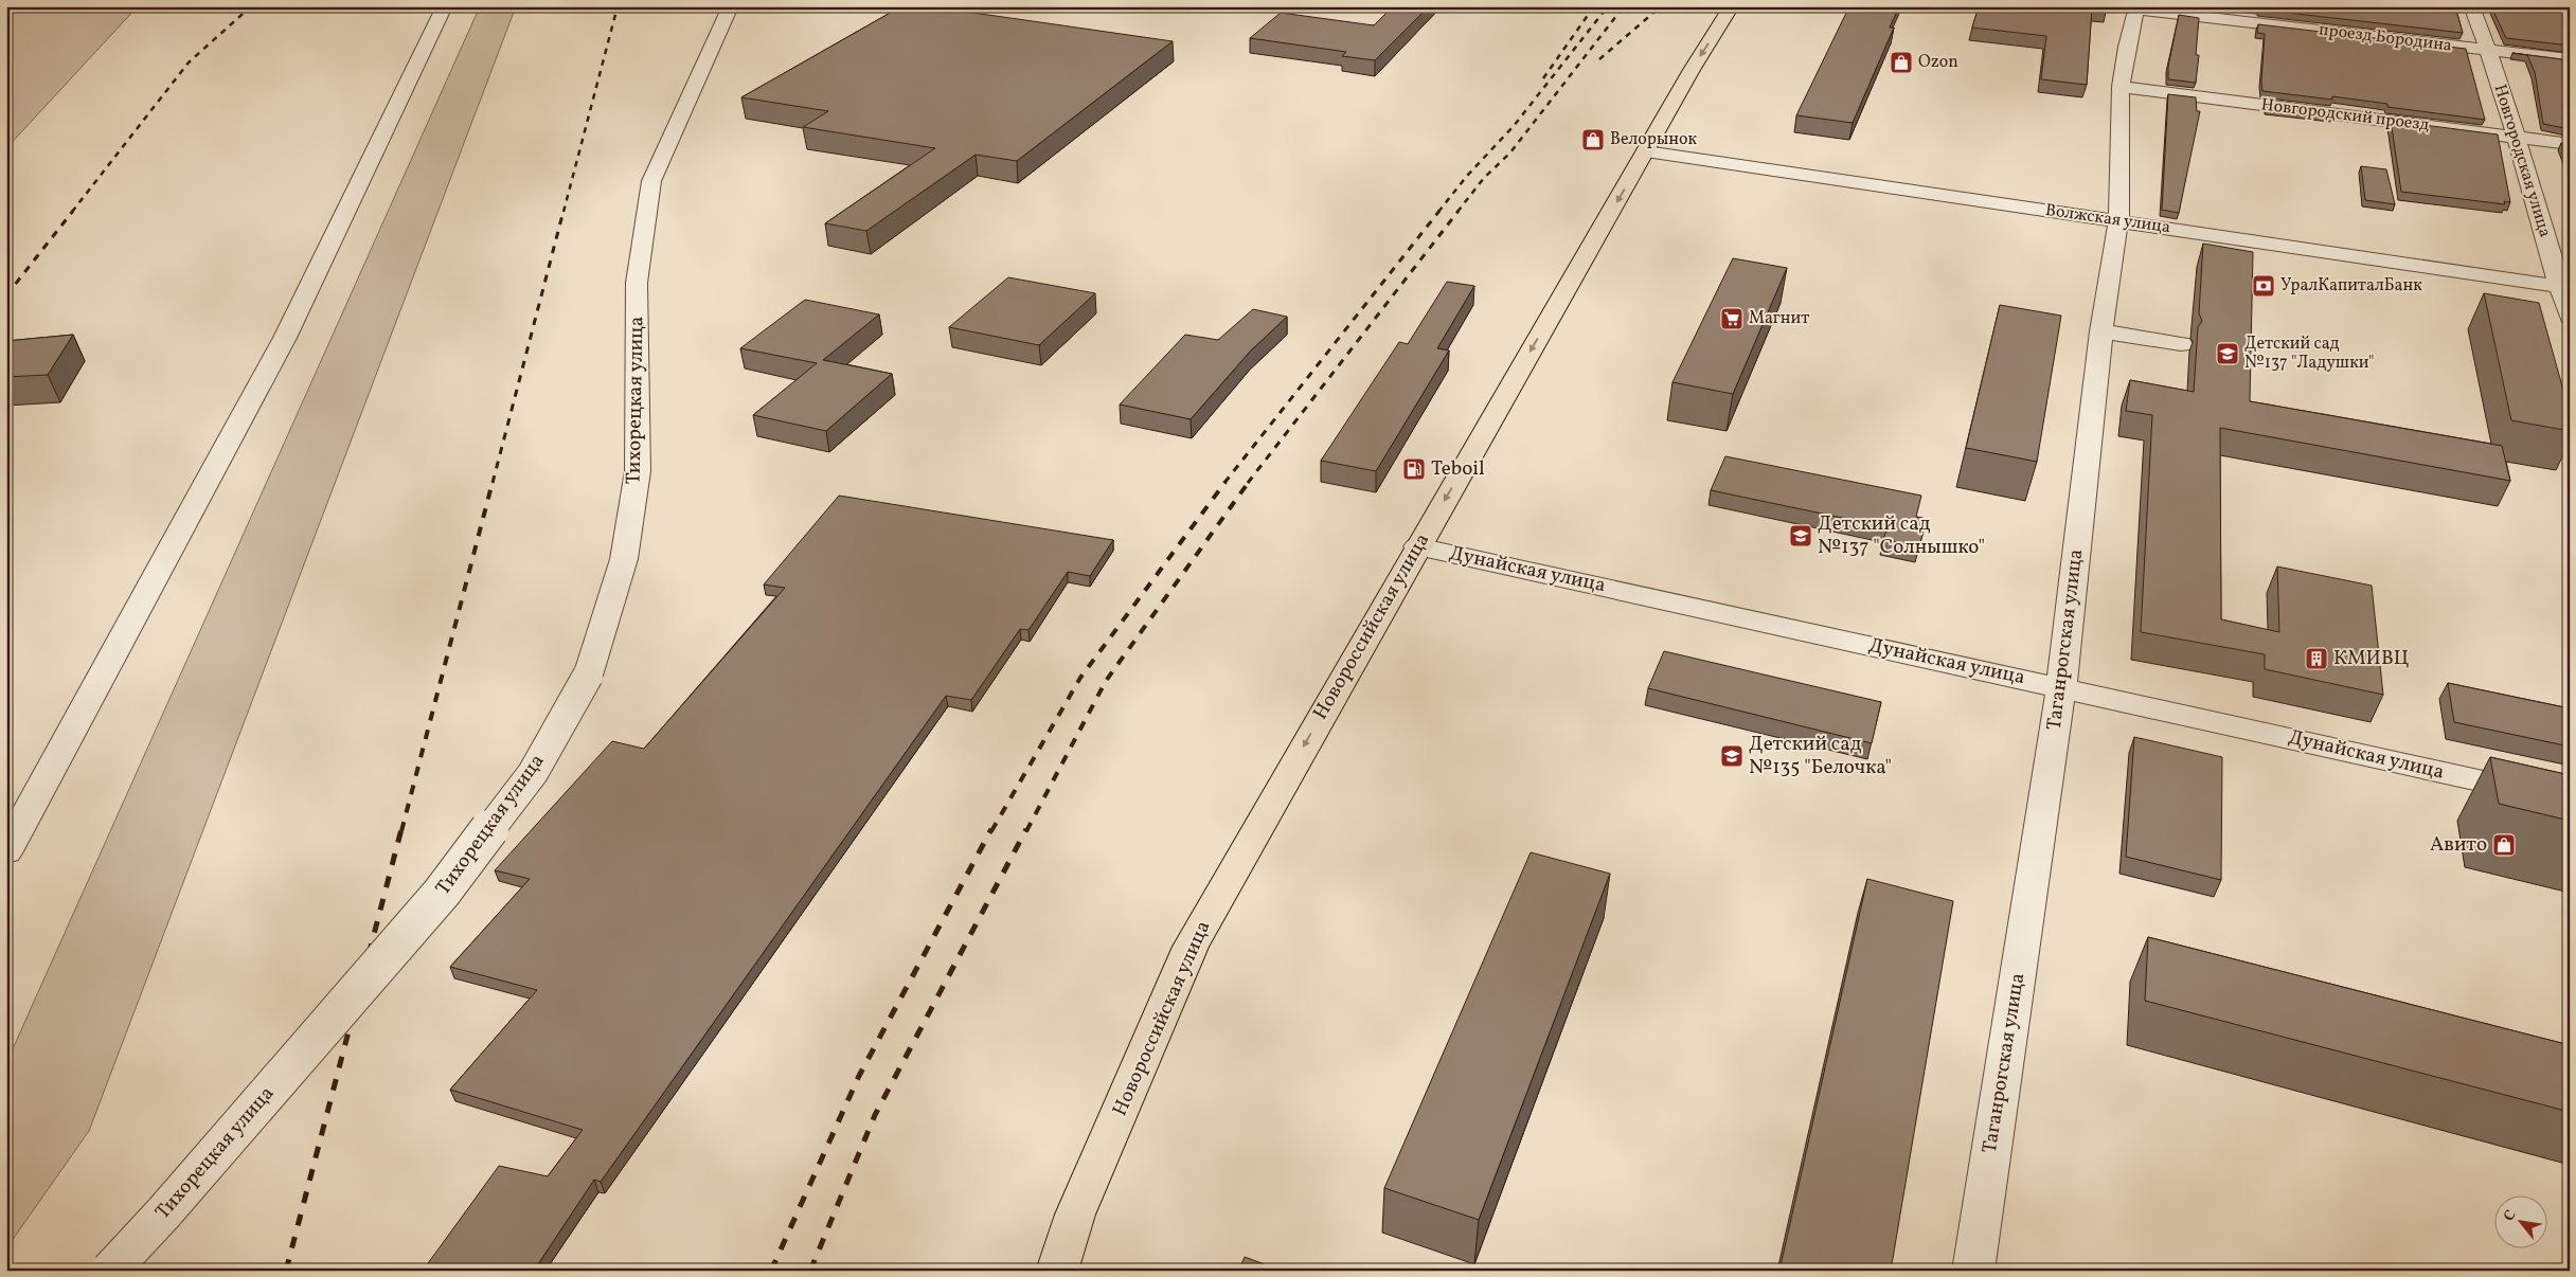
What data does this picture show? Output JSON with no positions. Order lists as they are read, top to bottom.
{
  "streets": {
    "main road": ["Новороссийская улица"],
    "street": [
      "проезд Бородина",
      "Новгородский проезд",
      "Новгородская улица",
      "Волжская улица",
      "Тихорецкая улица",
      "Дунайская улица",
      "Таганрогская улица"
    ]
  },
  "crossings": [
    ["проезд Бородина", "Новгородская улица"],
    ["проезд Бородина", "Таганрогская улица"],
    ["Новгородский проезд", "Новгородская улица"],
    ["Новгородский проезд", "Таганрогская улица"],
    ["Новгородская улица", "Волжская улица"],
    ["Волжская улица", "Новороссийская улица"],
    ["Волжская улица", "Таганрогская улица"],
    ["Дунайская улица", "Новороссийская улица"],
    ["Дунайская улица", "Таганрогская улица"]
  ],
  "one_way": ["Новороссийская улица"],
  "places": {
    "shop": ["Ozon", "Велорынок", "Авито"],
    "bank": ["УралКапиталБанк"],
    "supermarket": ["Магнит"],
    "school or university": ["Детский сад №137 \"Ладушки\"", "Детский сад №137 \"Солнышко\"", "Детский сад №135 \"Белочка\""],
    "fuel station": ["Teboil"],
    "building": ["КМИВЦ"]
  },
  "north": "top left"
}
